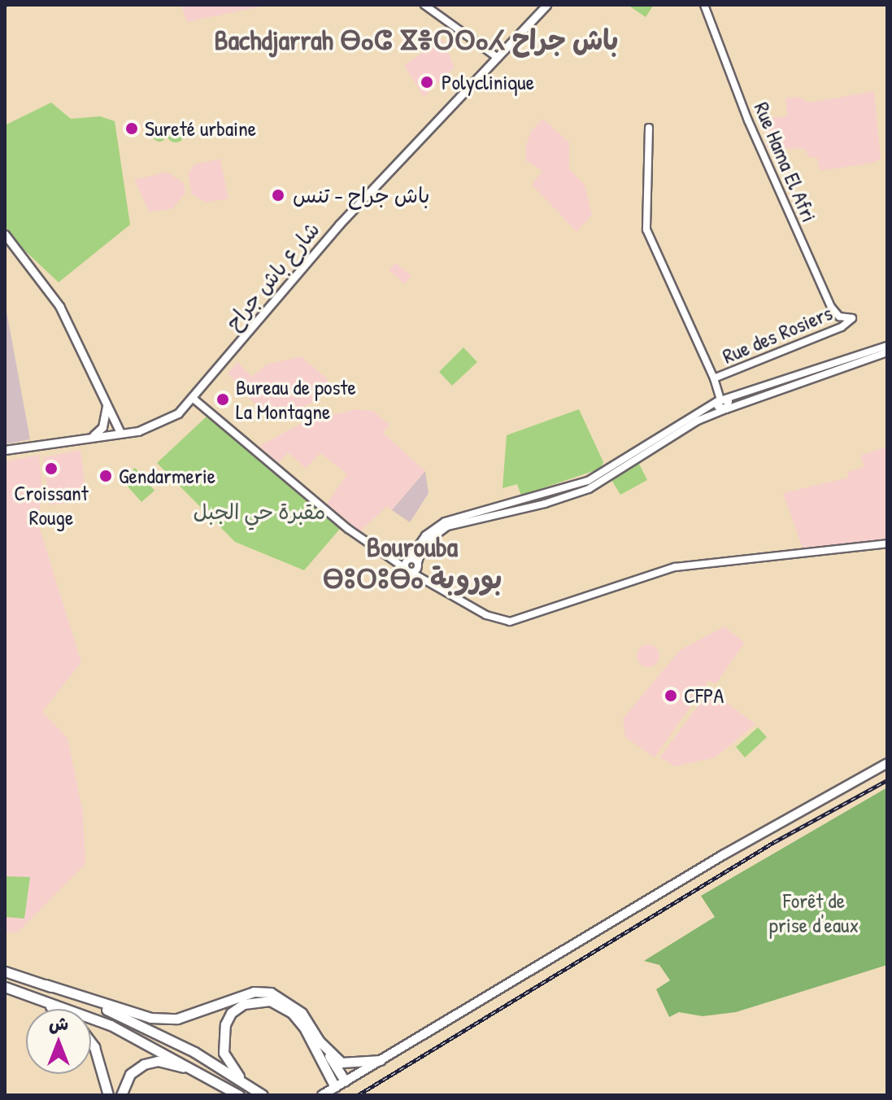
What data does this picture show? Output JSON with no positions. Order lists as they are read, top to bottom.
{
  "streets": {
    "main road": ["شارع باش جراح"],
    "street": ["Rue Hama El Afri", "Rue des Rosiers"]
  },
  "crossings": [
    ["Rue Hama El Afri", "Rue des Rosiers"]
  ],
  "districts": ["Bachdjarrah ⴱⴰⵛ ⴵⴻⵔⵔⴰⵃ باش جراح", "Bourouba ⴱⵓⵔⵓⴱⴰ بوروبة"],
  "parks": ["مقبرة حي الجبل", "Forêt de prise d'eaux"],
  "places": [
    "Polyclinique",
    "Sureté urbaine",
    "باش جراح - تنس",
    "Bureau de poste La Montagne",
    "Croissant Rouge",
    "Gendarmerie",
    "CFPA"
  ],
  "north": "top"
}
